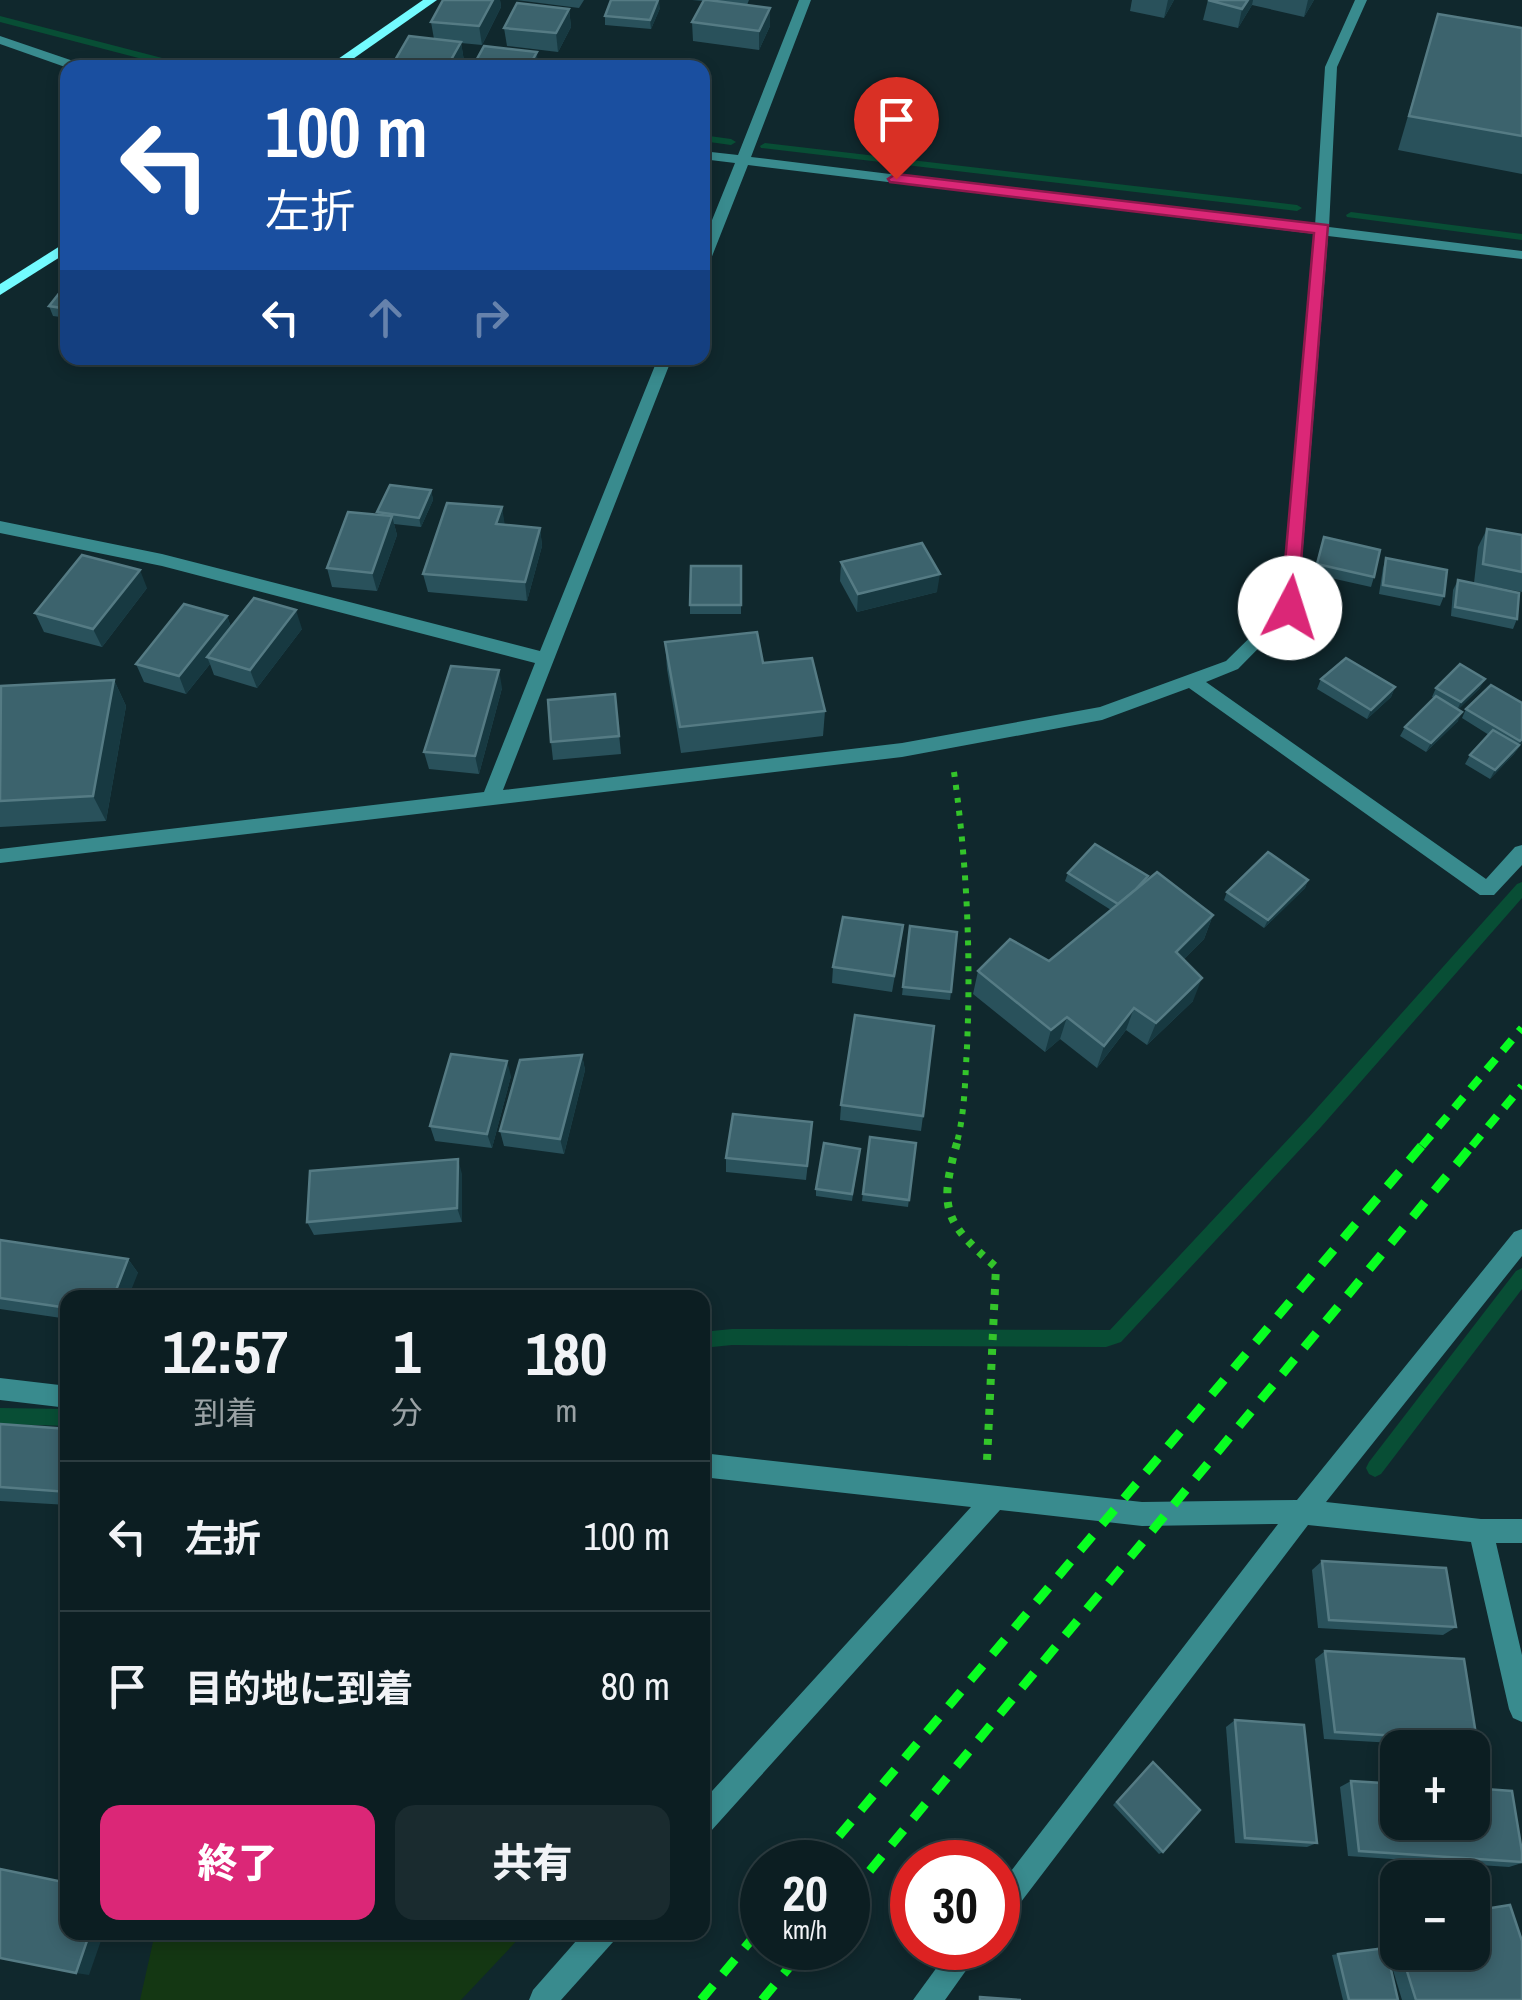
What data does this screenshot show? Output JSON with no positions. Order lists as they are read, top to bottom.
{
  "page": {
    "turn": ["100 m", "左折"],
    "eta": [
      "12:57",
      "到着",
      "1",
      "分",
      "180",
      "m"
    ],
    "list": [
      {
        "name": "左折",
        "value": "100 m"
      },
      {
        "name": "目的地に到着",
        "value": "80 m"
      }
    ],
    "map_buttons": ["+", "−"],
    "buttons": ["終了", "共有"],
    "speed": "20 km/h",
    "limit": "30"
  }
}
